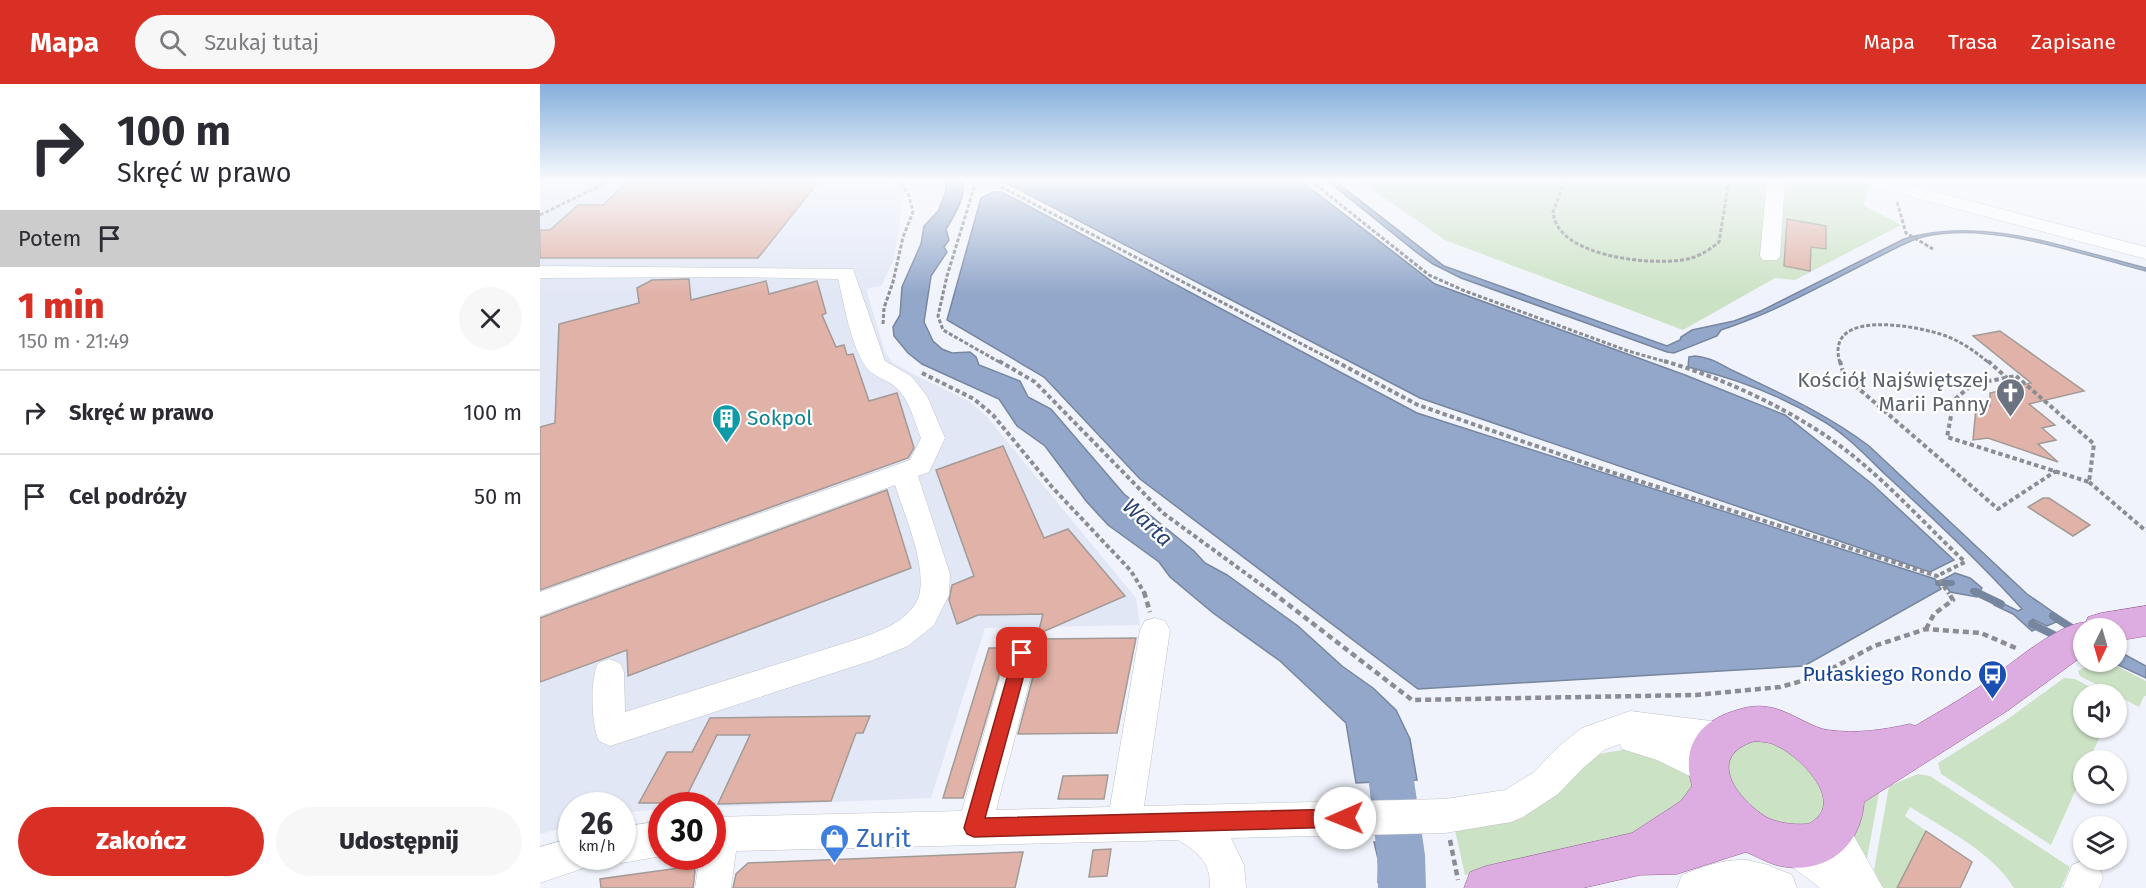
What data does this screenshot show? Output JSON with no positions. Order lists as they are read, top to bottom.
{
  "water": ["Warta"],
  "places": {
    "church": ["Kościół Najświętszej Marii Panny"],
    "building": ["Sokpol"],
    "bus stop": ["Pułaskiego Rondo"],
    "shop": ["Zurit"]
  },
  "north": "bottom",
  "page": {
    "header": "Mapa",
    "search": "Szukaj tutaj",
    "nav": ["Mapa", "Trasa", "Zapisane"],
    "turn": ["100 m", "Skręć w prawo"],
    "then": "Potem",
    "heading": ["1 min", "150 m · 21:49"],
    "list": [
      {
        "name": "Skręć w prawo",
        "value": "100 m"
      },
      {
        "name": "Cel podróży",
        "value": "50 m"
      }
    ],
    "speed": "26 km/h",
    "limit": "30",
    "buttons": ["Zakończ", "Udostępnij"]
  }
}
